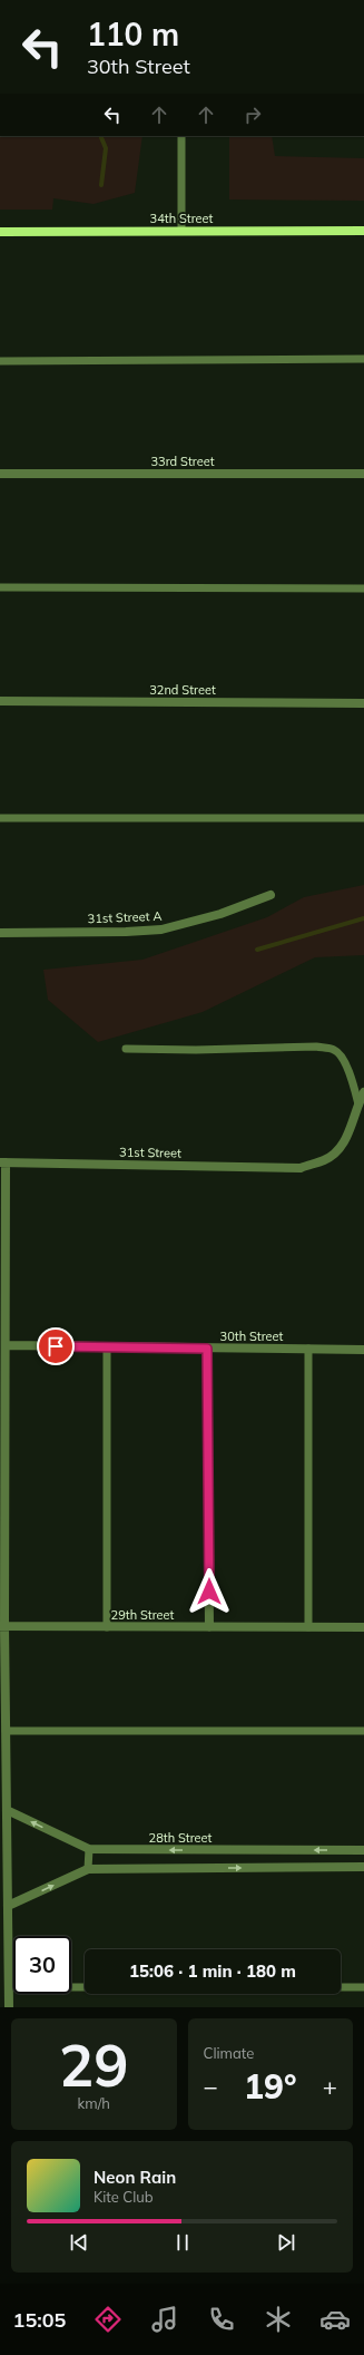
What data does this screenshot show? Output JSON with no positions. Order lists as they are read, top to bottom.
{
  "streets": {
    "street": [
      "34th Street",
      "33rd Street",
      "32nd Street",
      "31st Street A",
      "31st Street",
      "30th Street",
      "29th Street",
      "28th Street"
    ]
  },
  "page": {
    "turn": ["110 m", "30th Street"],
    "limit": "30",
    "trip": "15:06 · 1 min · 180 m",
    "tile": [
      ["29", "km/h"],
      "Climate"
    ],
    "heat": ["−", "19°", "+"],
    "song": ["Neon Rain", "Kite Club"],
    "tabs": "15:05"
  }
}
